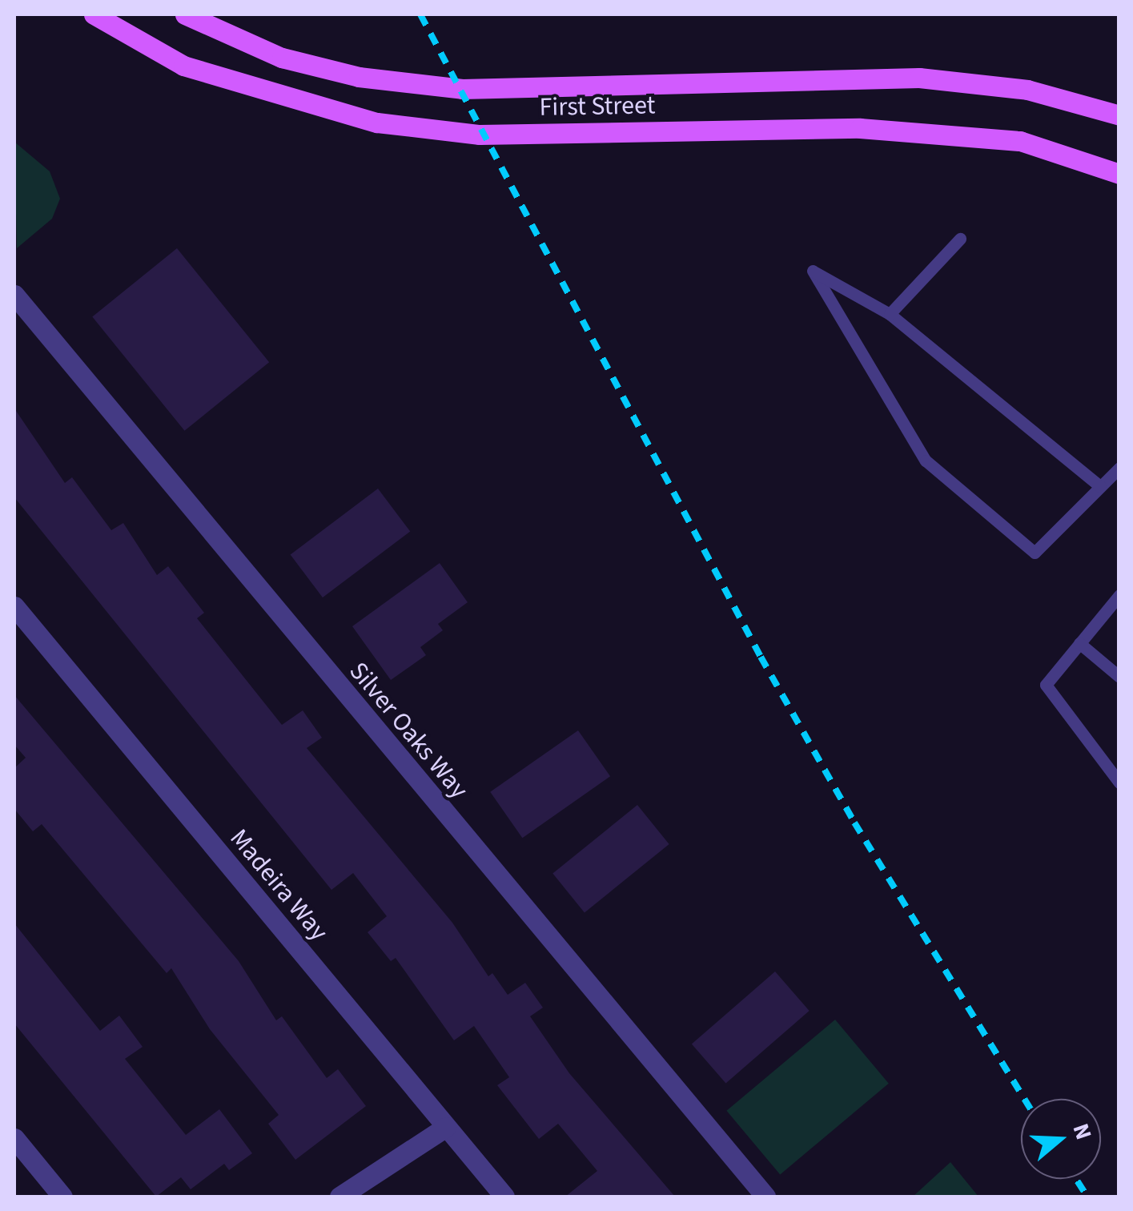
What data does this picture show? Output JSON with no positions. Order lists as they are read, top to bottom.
{
  "streets": {
    "main road": ["First Street"],
    "street": ["Silver Oaks Way", "Madeira Way"]
  },
  "north": "right"
}
